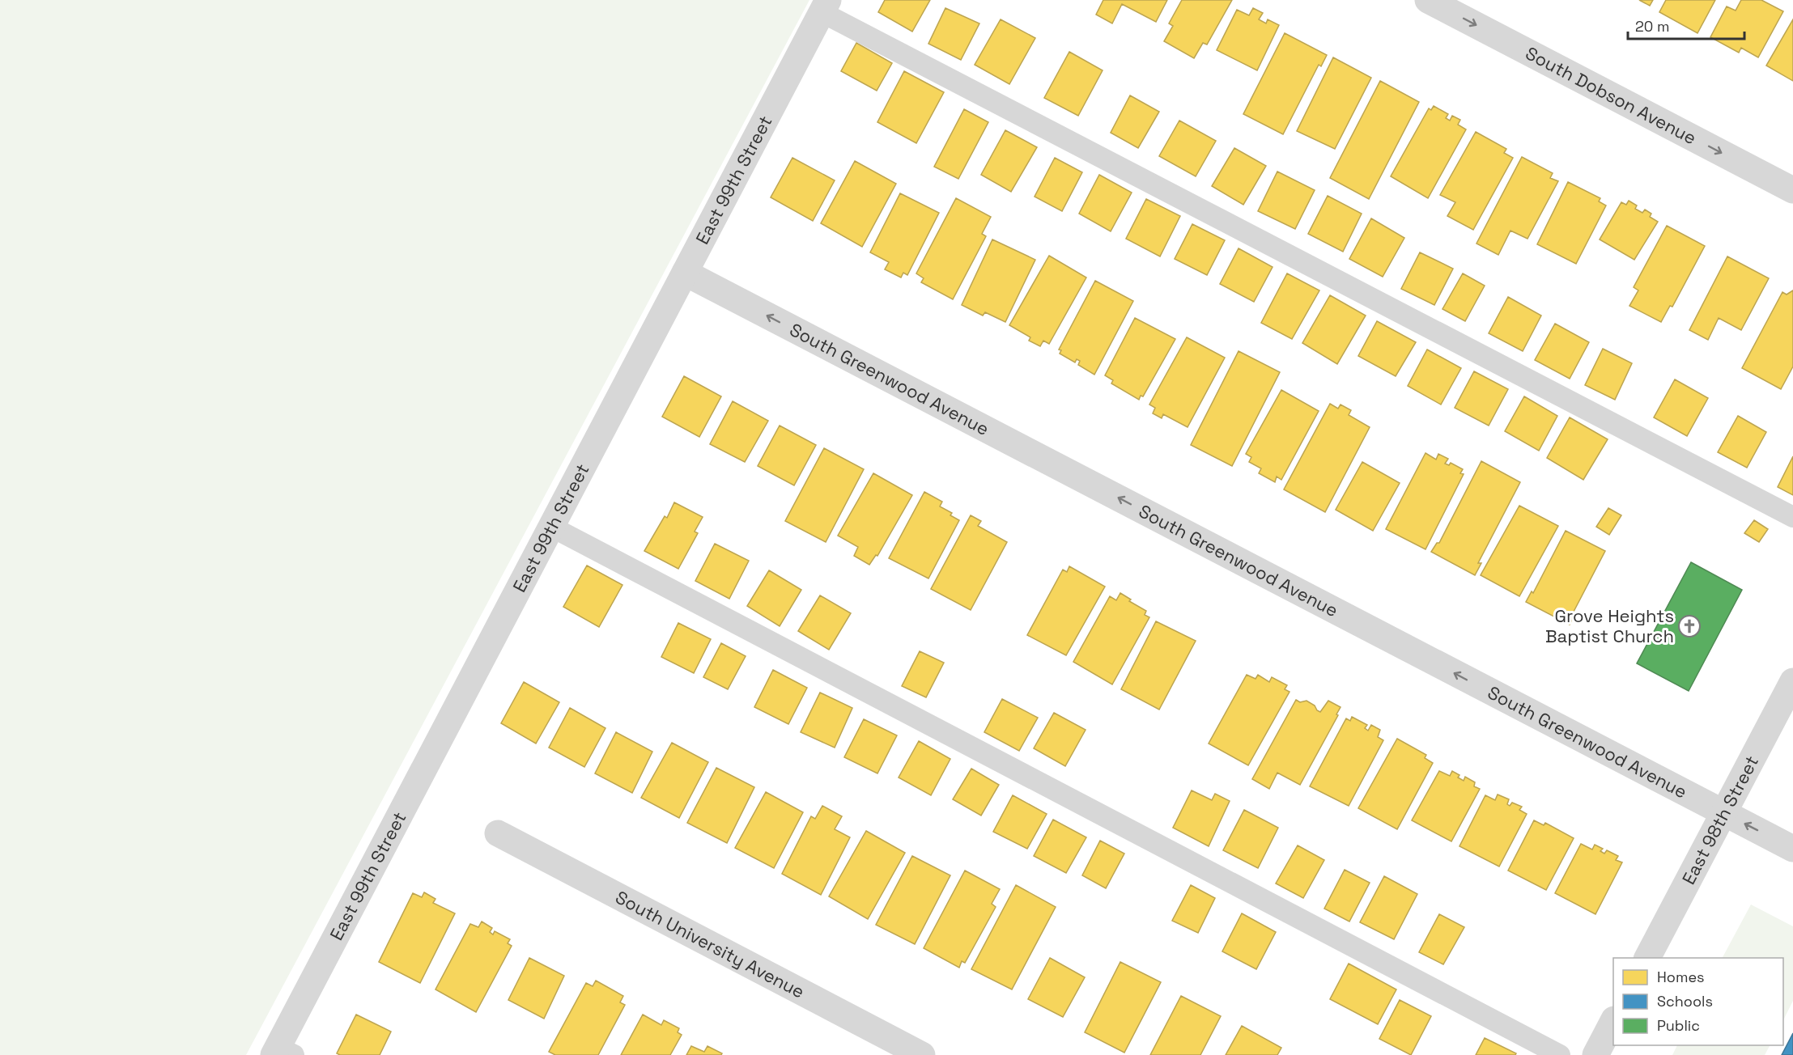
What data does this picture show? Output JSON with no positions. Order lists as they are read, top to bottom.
{
  "streets": {
    "street": [
      "South Dobson Avenue",
      "East 99th Street",
      "South Greenwood Avenue",
      "East 98th Street",
      "South University Avenue"
    ]
  },
  "crossings": [
    ["East 99th Street", "South Greenwood Avenue"],
    ["South Greenwood Avenue", "East 98th Street"]
  ],
  "one_way": ["South Dobson Avenue", "South Greenwood Avenue"],
  "places": {
    "church": ["Grove Heights Baptist Church"]
  },
  "legend": ["Homes", "Schools", "Public"],
  "scale_bar": "20 m"
}
